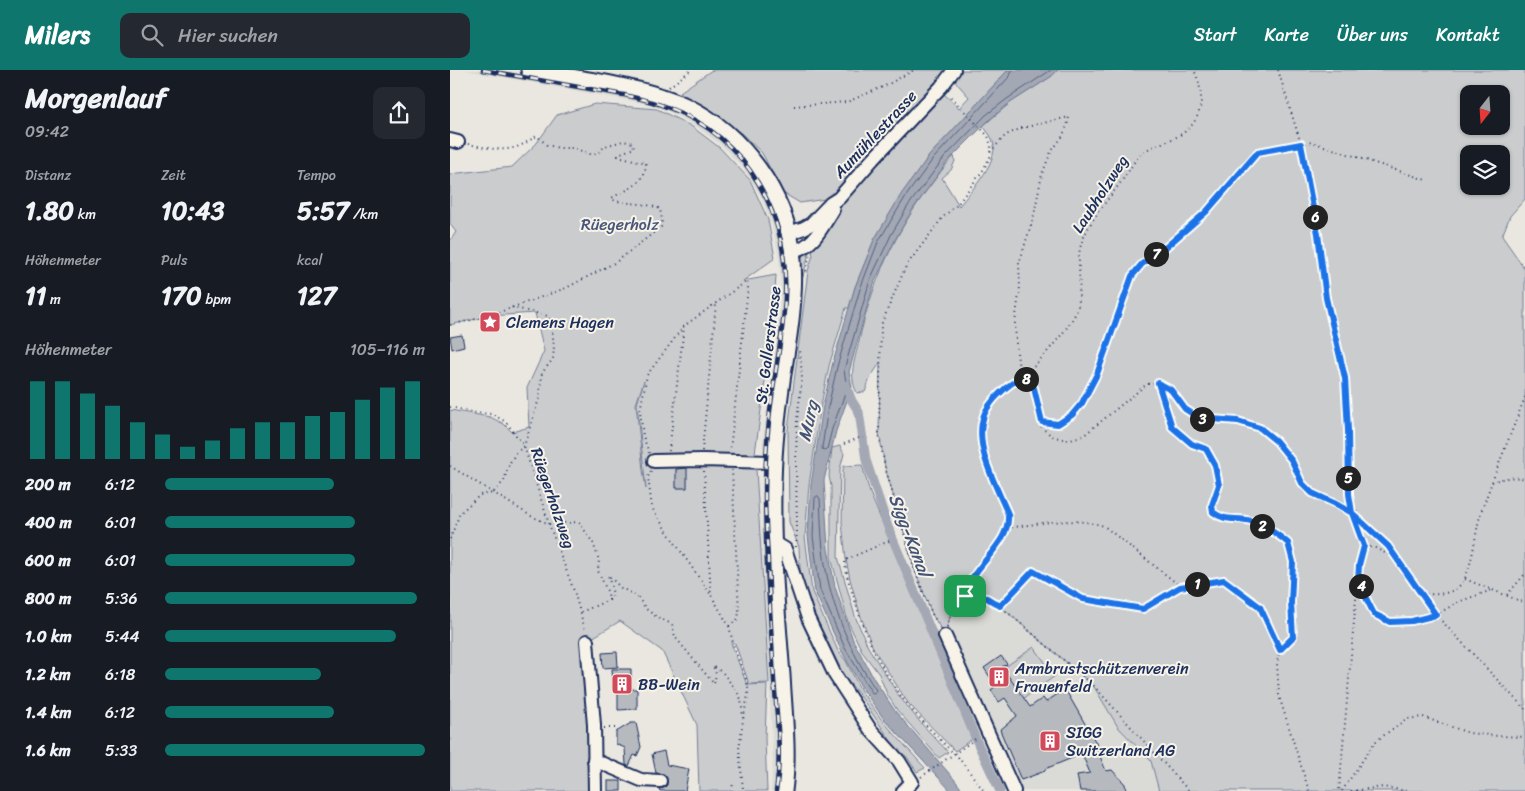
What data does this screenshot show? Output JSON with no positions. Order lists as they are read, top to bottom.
{
  "streets": {
    "main road": ["St. Gallerstrasse"],
    "street": ["Aumühlestrasse"],
    "path": ["Laubholzweg", "Rüegerholzweg"]
  },
  "crossings": [
    ["Aumühlestrasse", "St. Gallerstrasse"]
  ],
  "water": ["Murg", "Sigg-Kanal"],
  "parks": ["Rüegerholz"],
  "places": {
    "place": ["Clemens Hagen"],
    "building": ["Armbrustschützenverein Frauenfeld", "BB-Wein", "SIGG Switzerland AG"]
  },
  "north": "bottom",
  "page": {
    "header": "Milers",
    "search": "Hier suchen",
    "nav": [
      "Start",
      "Karte",
      "Über uns",
      "Kontakt"
    ],
    "heading": ["Morgenlauf", "09:42"],
    "stats": [
      ["Distanz", "1.80 km"],
      ["Zeit", "10:43"],
      ["Tempo", "5:57 /km"],
      ["Höhenmeter", "11 m"],
      ["Puls", "170 bpm"],
      ["kcal", "127"]
    ],
    "pins": [
      "6",
      "7",
      "8",
      "3",
      "5",
      "2",
      "1",
      "4"
    ],
    "chart": ["Höhenmeter", "105–116 m"],
    "list": [
      {
        "name": "200 m",
        "note": "6:12"
      },
      {
        "name": "400 m",
        "note": "6:01"
      },
      {
        "name": "600 m",
        "note": "6:01"
      },
      {
        "name": "800 m",
        "note": "5:36"
      },
      {
        "name": "1.0 km",
        "note": "5:44"
      },
      {
        "name": "1.2 km",
        "note": "6:18"
      },
      {
        "name": "1.4 km",
        "note": "6:12"
      },
      {
        "name": "1.6 km",
        "note": "5:33"
      }
    ]
  }
}
